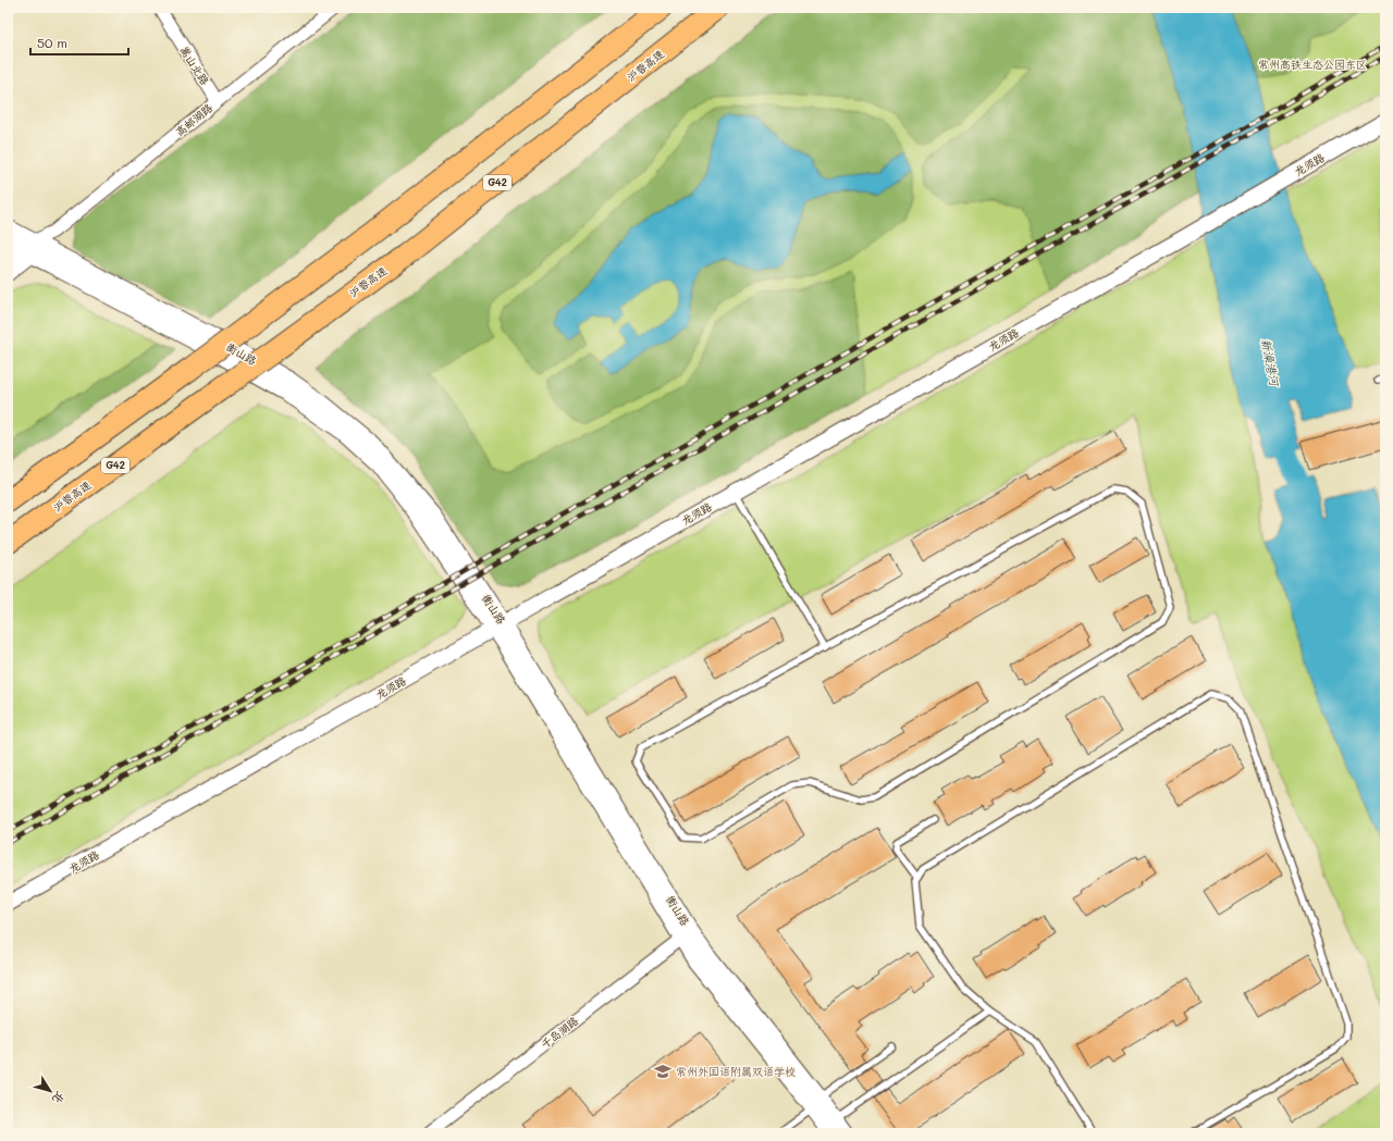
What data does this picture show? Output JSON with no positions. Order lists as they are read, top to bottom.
{
  "streets": {
    "highway": ["沪蓉高速", "G42"],
    "street": [
      "嵩山北路",
      "高邮湖路",
      "龙须路",
      "衡山路",
      "千岛湖路"
    ]
  },
  "crossings": [
    ["嵩山北路", "高邮湖路"],
    ["高邮湖路", "衡山路"],
    ["龙须路", "衡山路"],
    ["衡山路", "千岛湖路"]
  ],
  "water": ["新澡港河"],
  "parks": ["常州高铁生态公园东区"],
  "places": {
    "school or university": ["常州外国语附属双语学校"]
  },
  "scale_bar": "50 m",
  "north": "bottom right"
}
